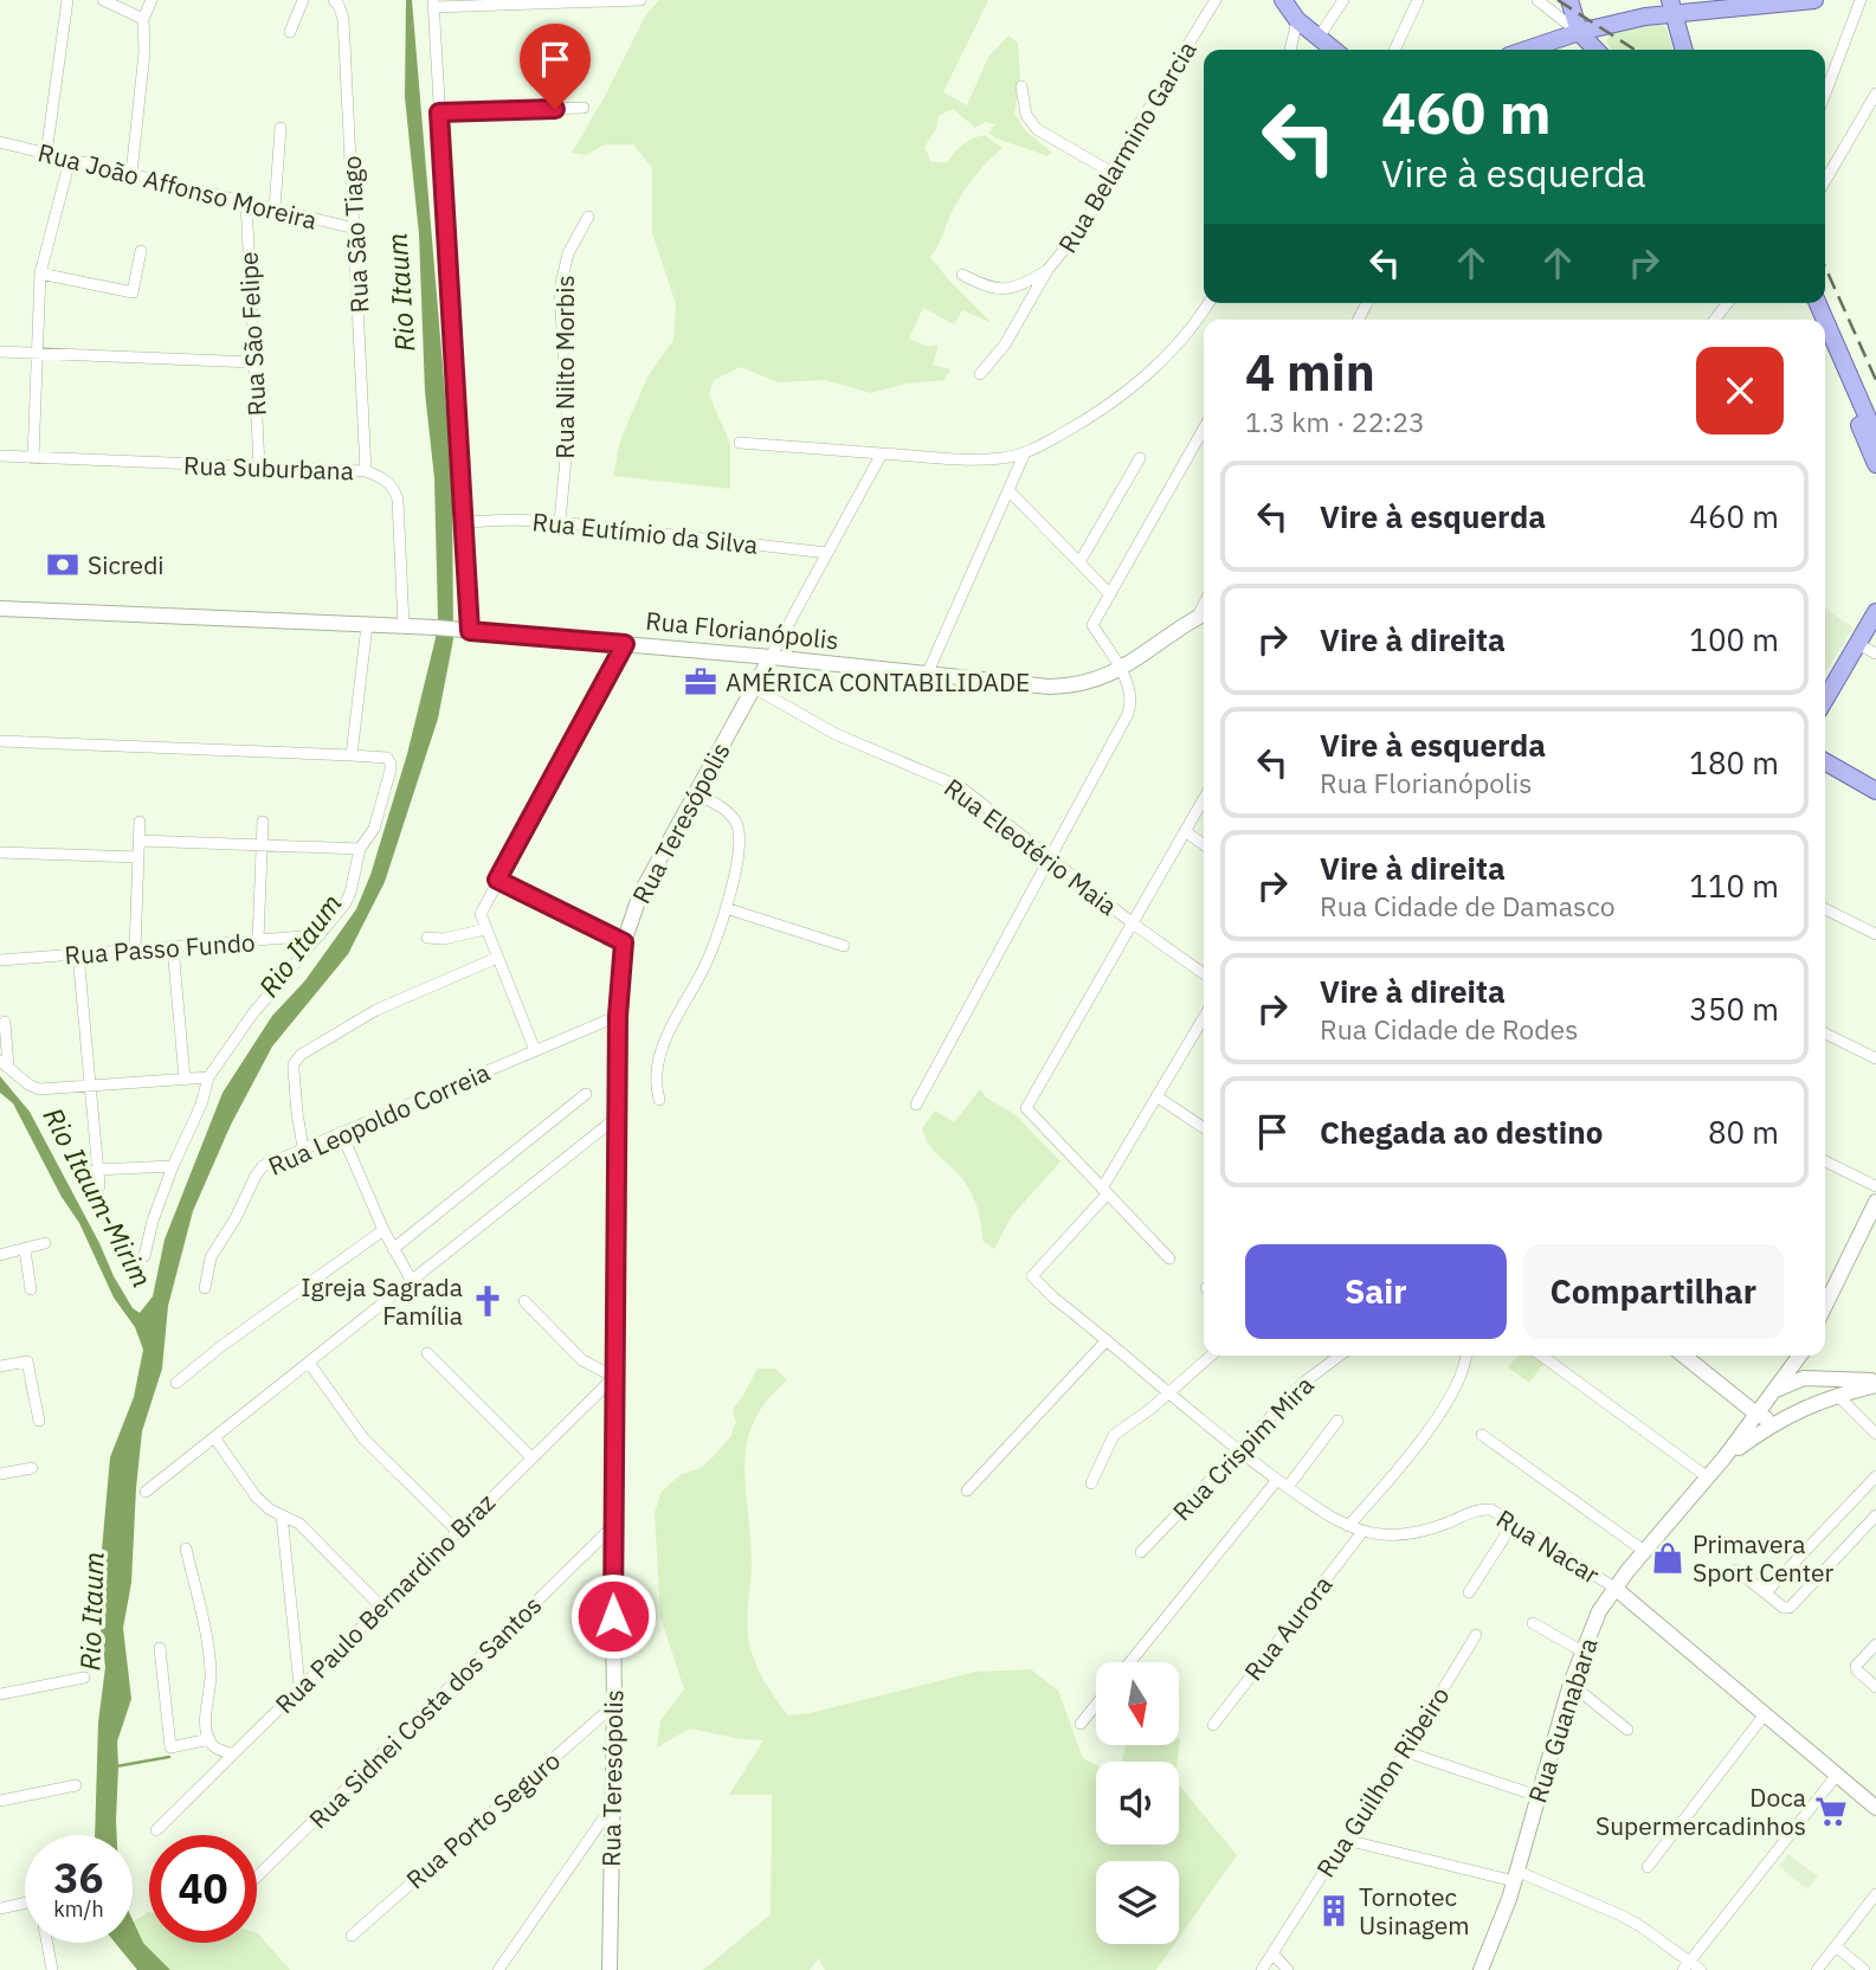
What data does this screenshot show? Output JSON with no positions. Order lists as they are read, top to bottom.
{
  "streets": {
    "main road": [
      "Rua Florianópolis",
      "Rua Teresópolis",
      "Rua Nacar",
      "Rua Guanabara"
    ],
    "street": [
      "Rua Belarmino Garcia",
      "Rua João Affonso Moreira",
      "Rua São Tiago",
      "Rua São Felipe",
      "Rua Nilto Morbis",
      "Rua Suburbana",
      "Rua Eutímio da Silva",
      "Rua Eleotério Maia",
      "Rua Passo Fundo",
      "Rua Leopoldo Correia",
      "Rua Crispim Mira",
      "Rua Paulo Bernardino Braz",
      "Rua Aurora",
      "Rua Sidnei Costa dos Santos",
      "Rua Guilhon Ribeiro",
      "Rua Porto Seguro"
    ]
  },
  "crossings": [
    ["Rua João Affonso Moreira", "Rua São Tiago"],
    ["Rua João Affonso Moreira", "Rua São Felipe"],
    ["Rua São Tiago", "Rua Suburbana"],
    ["Rua São Felipe", "Rua Suburbana"],
    ["Rua Nilto Morbis", "Rua Eutímio da Silva"],
    ["Rua Suburbana", "Rua Florianópolis"],
    ["Rua Eutímio da Silva", "Rua Teresópolis"],
    ["Rua Florianópolis", "Rua Teresópolis"],
    ["Rua Teresópolis", "Rua Eleotério Maia"],
    ["Rua Teresópolis", "Rua Leopoldo Correia"],
    ["Rua Teresópolis", "Rua Paulo Bernardino Braz"],
    ["Rua Teresópolis", "Rua Sidnei Costa dos Santos"],
    ["Rua Teresópolis", "Rua Porto Seguro"],
    ["Rua Crispim Mira", "Rua Nacar"],
    ["Rua Nacar", "Rua Aurora"],
    ["Rua Nacar", "Rua Guanabara"]
  ],
  "water": ["Rio Itaum", "Rio Itaum-Mirim"],
  "places": {
    "bank": ["Sicredi"],
    "office": ["AMÉRICA CONTABILIDADE"],
    "church": ["Igreja Sagrada Família"],
    "shop": ["Primavera Sport Center"],
    "supermarket": ["Doca Supermercadinhos"],
    "building": ["Tornotec Usinagem"]
  },
  "north": "bottom",
  "page": {
    "turn": ["460 m", "Vire à esquerda"],
    "heading": ["4 min", "1.3 km · 22:23"],
    "list": [
      {
        "name": "Vire à esquerda",
        "value": "460 m"
      },
      {
        "name": "Vire à direita",
        "value": "100 m"
      },
      {
        "name": "Vire à esquerda",
        "note": "Rua Florianópolis",
        "value": "180 m"
      },
      {
        "name": "Vire à direita",
        "note": "Rua Cidade de Damasco",
        "value": "110 m"
      },
      {
        "name": "Vire à direita",
        "note": "Rua Cidade de Rodes",
        "value": "350 m"
      },
      {
        "name": "Chegada ao destino",
        "value": "80 m"
      }
    ],
    "buttons": ["Sair", "Compartilhar"],
    "speed": "36 km/h",
    "limit": "40"
  }
}
